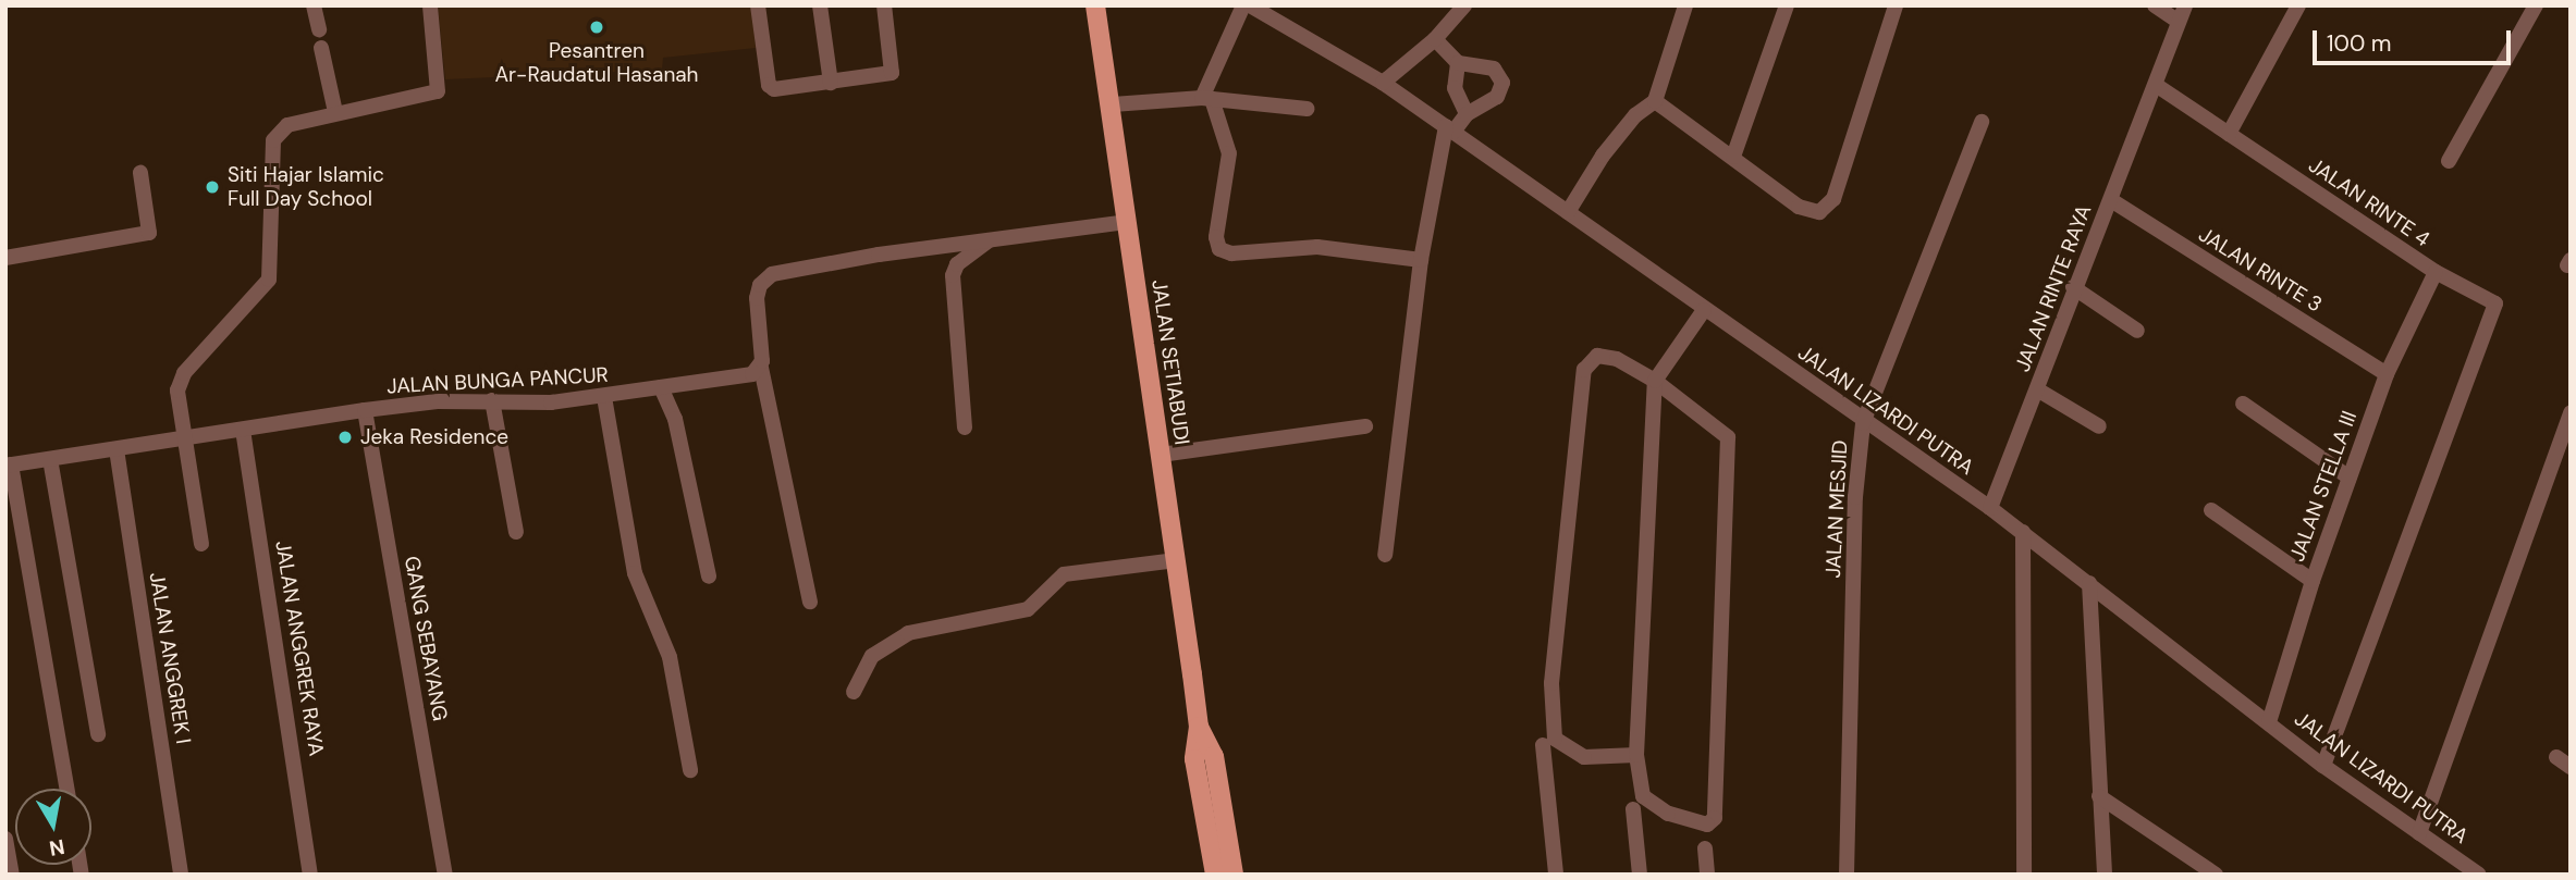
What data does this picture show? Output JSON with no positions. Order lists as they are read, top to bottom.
{
  "streets": {
    "main road": ["JALAN SETIABUDI"],
    "street": [
      "JALAN RINTE 4",
      "JALAN RINTE 3",
      "JALAN RINTE RAYA",
      "JALAN BUNGA PANCUR",
      "JALAN LIZARDI PUTRA",
      "JALAN STELLA III",
      "JALAN MESJID",
      "GANG SEBAYANG",
      "JALAN ANGGREK RAYA",
      "JALAN ANGGREK I"
    ]
  },
  "crossings": [
    ["JALAN RINTE 4", "JALAN RINTE RAYA"],
    ["JALAN RINTE 4", "JALAN LIZARDI PUTRA"],
    ["JALAN RINTE 4", "JALAN STELLA III"],
    ["JALAN RINTE 3", "JALAN RINTE RAYA"],
    ["JALAN RINTE 3", "JALAN STELLA III"],
    ["JALAN RINTE RAYA", "JALAN LIZARDI PUTRA"],
    ["JALAN BUNGA PANCUR", "GANG SEBAYANG"],
    ["JALAN BUNGA PANCUR", "JALAN ANGGREK RAYA"],
    ["JALAN BUNGA PANCUR", "JALAN ANGGREK I"],
    ["JALAN LIZARDI PUTRA", "JALAN STELLA III"],
    ["JALAN LIZARDI PUTRA", "JALAN MESJID"]
  ],
  "places": ["Pesantren Ar-Raudatul Hasanah", "Siti Hajar Islamic Full Day School", "Jeka Residence"],
  "scale_bar": "100 m",
  "north": "bottom"
}
